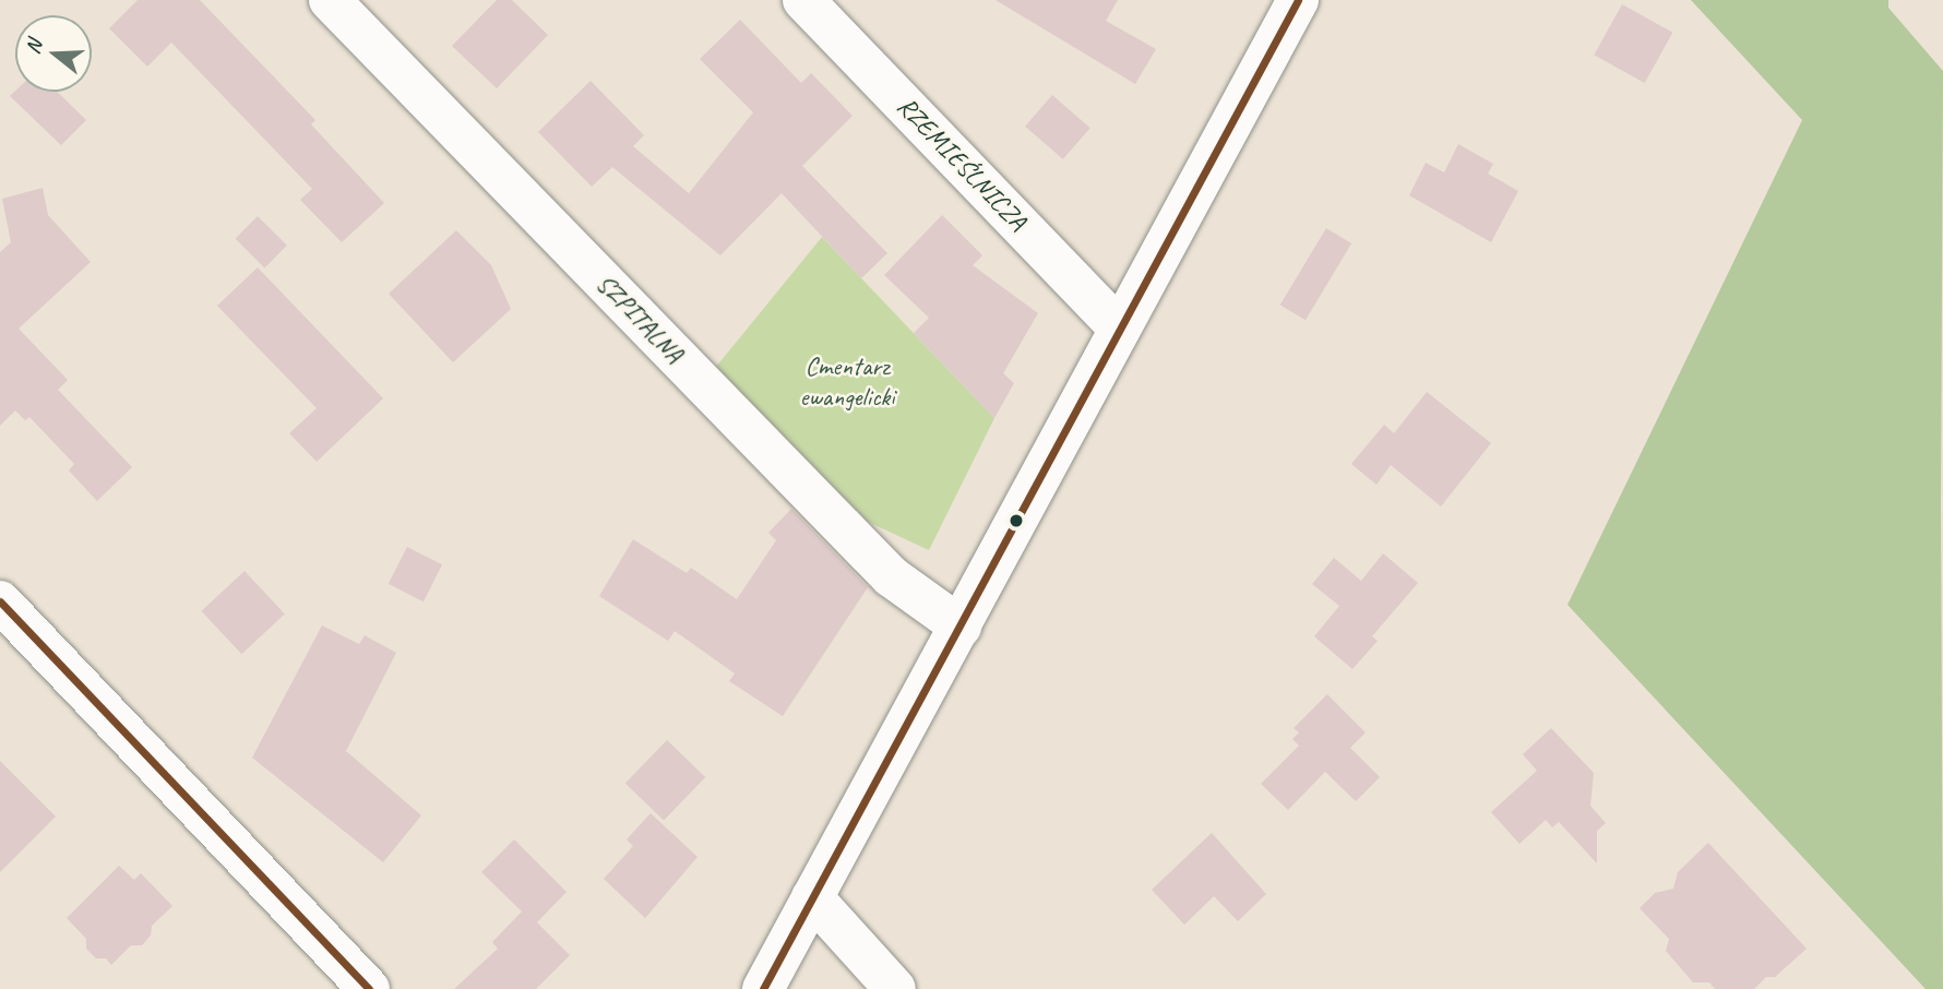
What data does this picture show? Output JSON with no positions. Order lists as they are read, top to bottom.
{
  "streets": {
    "street": ["RZEMIEŚLNICZA", "SZPITALNA"]
  },
  "parks": ["Cmentarz ewangelicki"],
  "north": "left"
}
